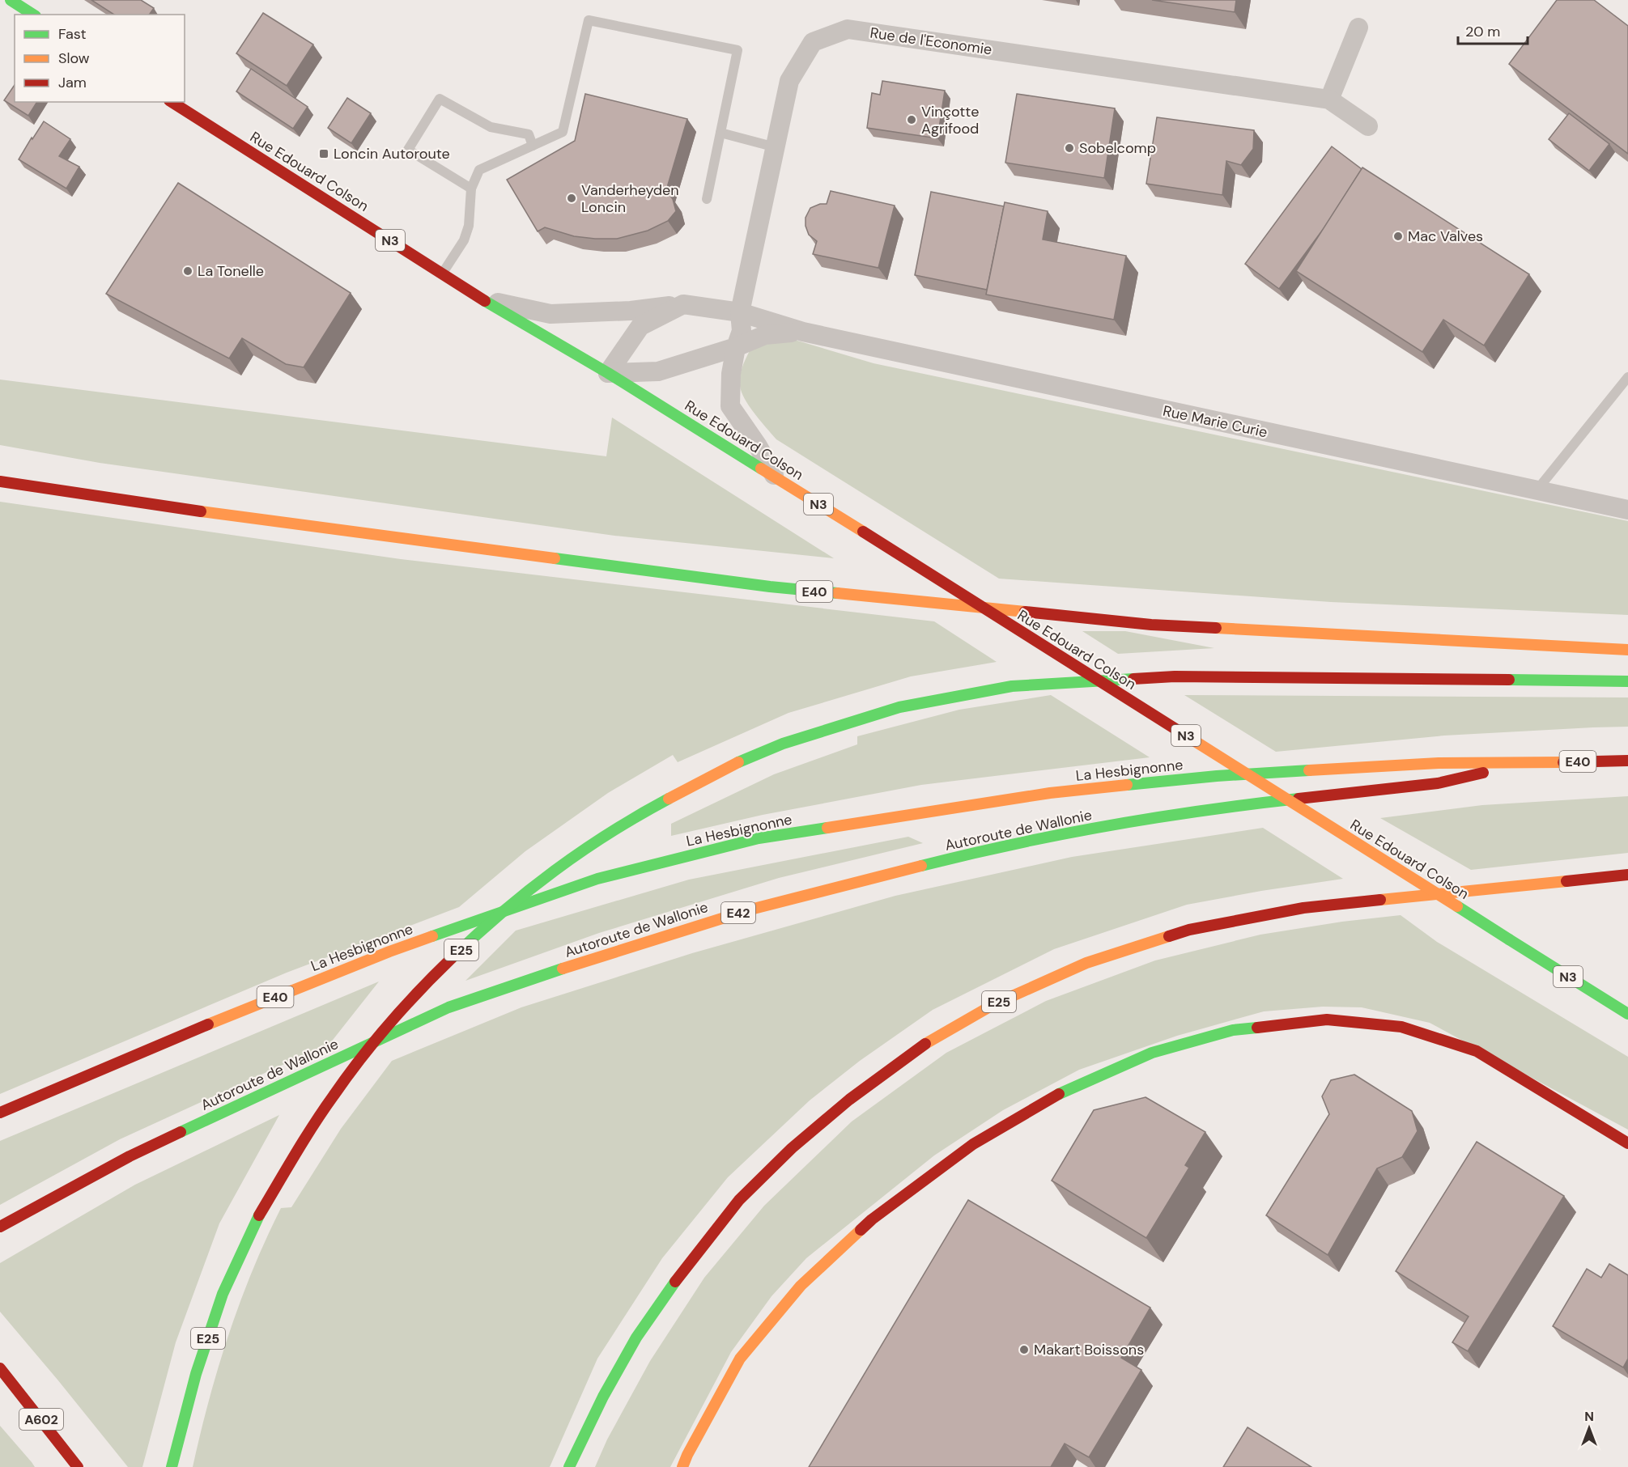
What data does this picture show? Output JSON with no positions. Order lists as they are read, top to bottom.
{
  "streets": {
    "main road": [
      "Rue Edouard Colson",
      "N3",
      "E40",
      "La Hesbignonne",
      "Autoroute de Wallonie",
      "E42",
      "E25",
      "A602"
    ],
    "street": ["Rue de l'Economie", "Rue Marie Curie"]
  },
  "crossings": [
    ["Rue de l'Economie", "Rue Edouard Colson"],
    ["E40", "La Hesbignonne"],
    ["E40", "Autoroute de Wallonie"],
    ["La Hesbignonne", "Autoroute de Wallonie"]
  ],
  "places": {
    "other": [
      "Vinçotte Agrifood",
      "Sobelcomp",
      "Vanderheyden Loncin",
      "Mac Valves",
      "La Tonelle",
      "Makart Boissons"
    ],
    "transit": ["Loncin Autoroute"]
  },
  "legend": ["Fast", "Slow", "Jam"],
  "scale_bar": "20 m",
  "north": "top"
}
